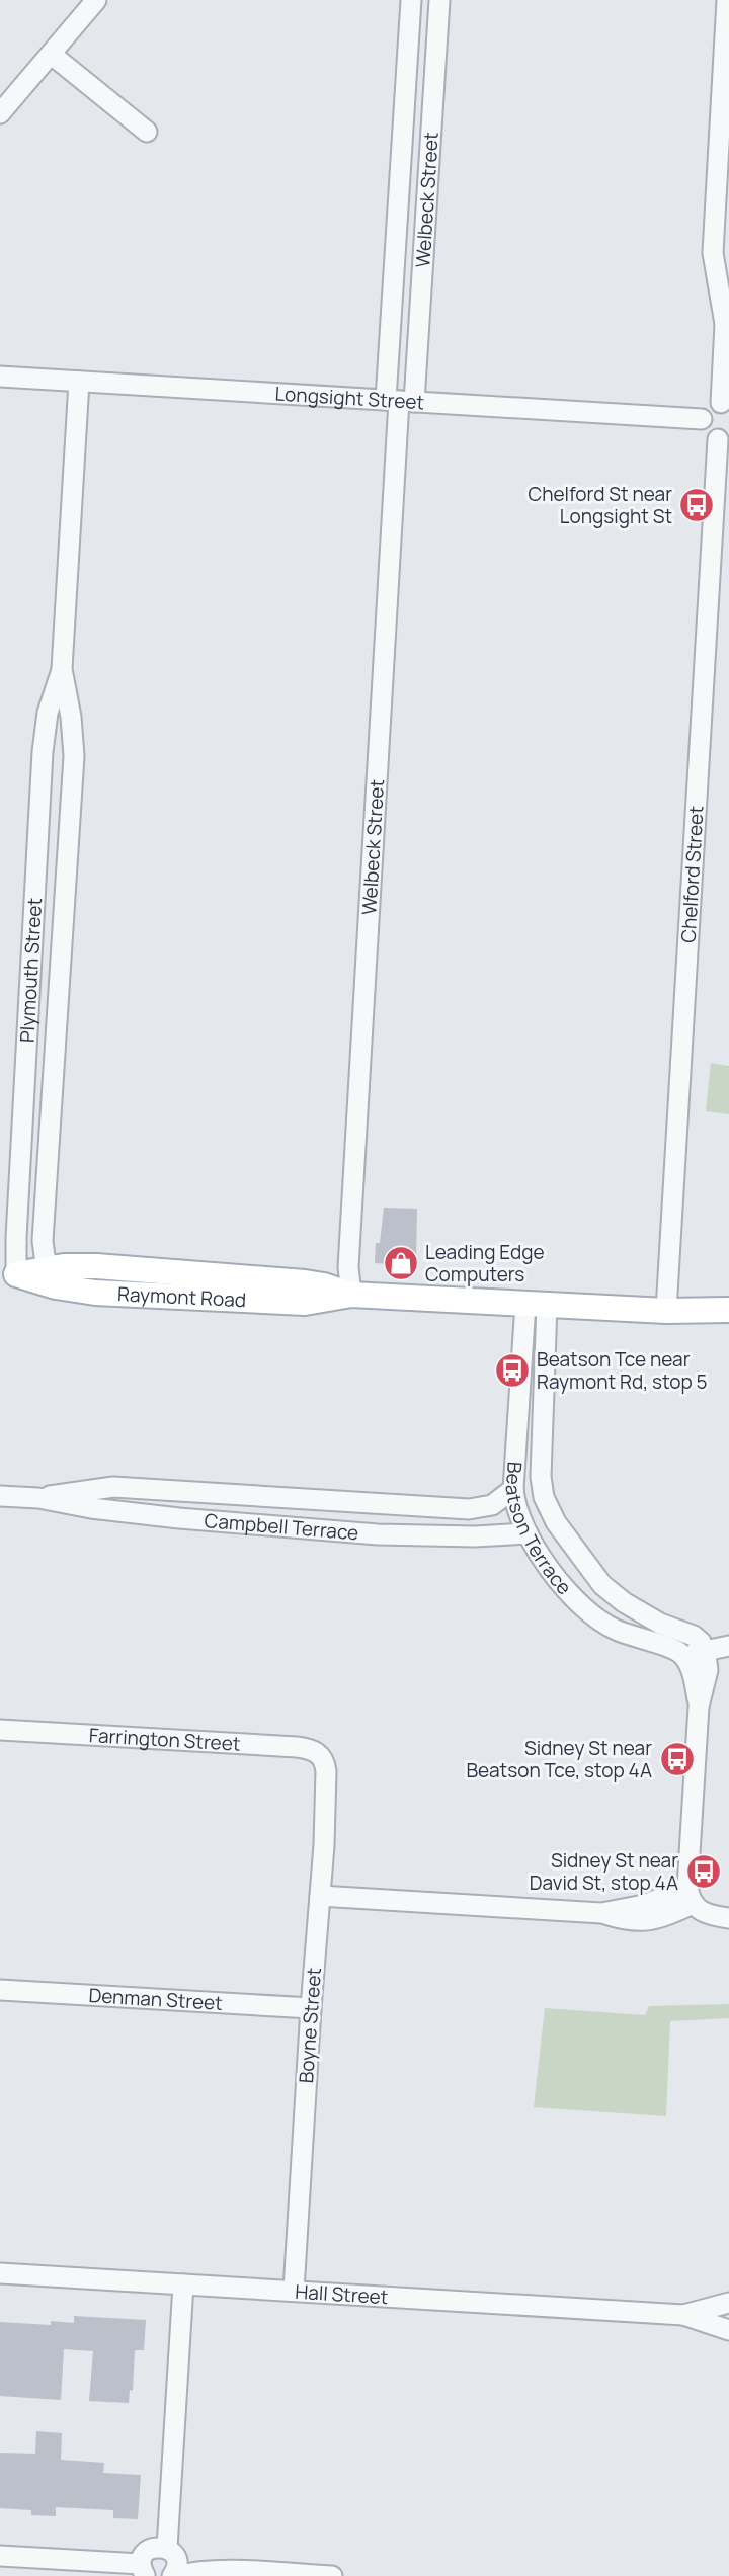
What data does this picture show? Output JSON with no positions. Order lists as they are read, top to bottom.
{
  "streets": {
    "main road": ["Raymont Road"],
    "street": [
      "Welbeck Street",
      "Longsight Street",
      "Chelford Street",
      "Plymouth Street",
      "Beatson Terrace",
      "Campbell Terrace",
      "Farrington Street",
      "Denman Street",
      "Boyne Street",
      "Hall Street"
    ]
  },
  "crossings": [
    ["Welbeck Street", "Longsight Street"],
    ["Welbeck Street", "Raymont Road"],
    ["Longsight Street", "Plymouth Street"],
    ["Chelford Street", "Raymont Road"],
    ["Plymouth Street", "Raymont Road"],
    ["Raymont Road", "Beatson Terrace"],
    ["Beatson Terrace", "Campbell Terrace"],
    ["Farrington Street", "Boyne Street"],
    ["Denman Street", "Boyne Street"],
    ["Boyne Street", "Hall Street"]
  ],
  "places": {
    "bus stop": [
      "Chelford St near Longsight St",
      "Beatson Tce near Raymont Rd, stop 5",
      "Sidney St near Beatson Tce, stop 4A",
      "Sidney St near David St, stop 4A"
    ],
    "shop": ["Leading Edge Computers"]
  }
}
